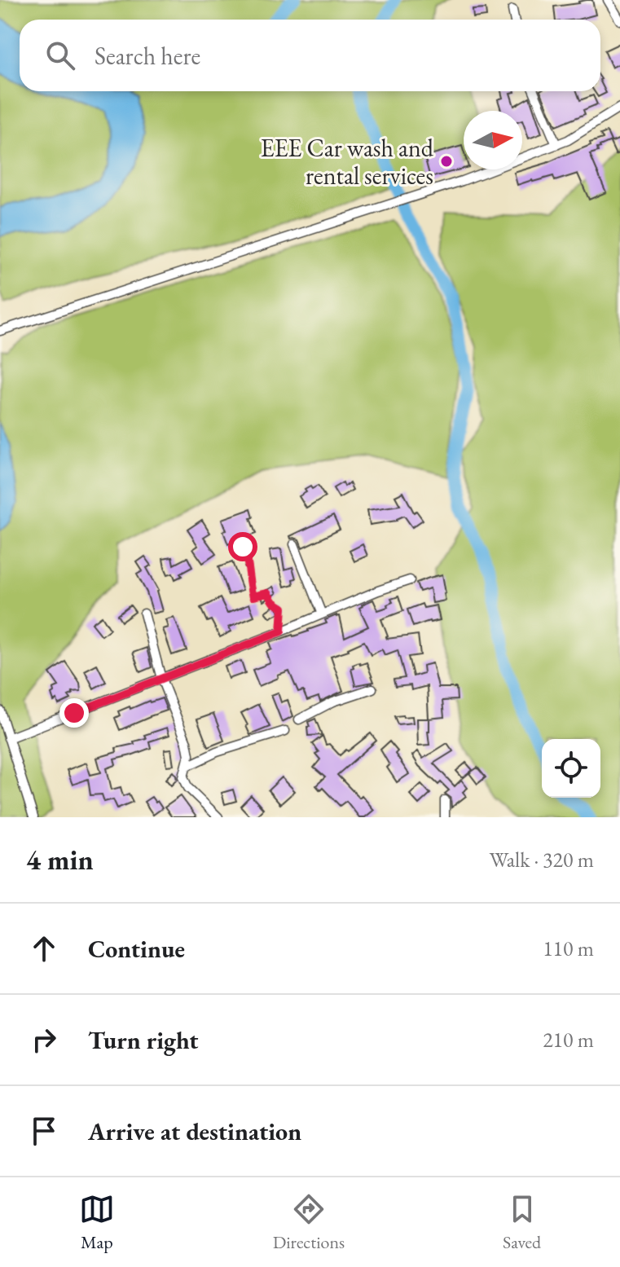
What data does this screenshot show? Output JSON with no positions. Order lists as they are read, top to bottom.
{
  "places": ["EEE Car wash and rental services"],
  "north": "right",
  "page": {
    "search": "Search here",
    "heading": ["4 min", "Walk · 320 m"],
    "list": [
      ["Continue", "110 m"],
      ["Turn right", "210 m"],
      "Arrive at destination"
    ],
    "nav": ["Map", "Directions", "Saved"]
  }
}
